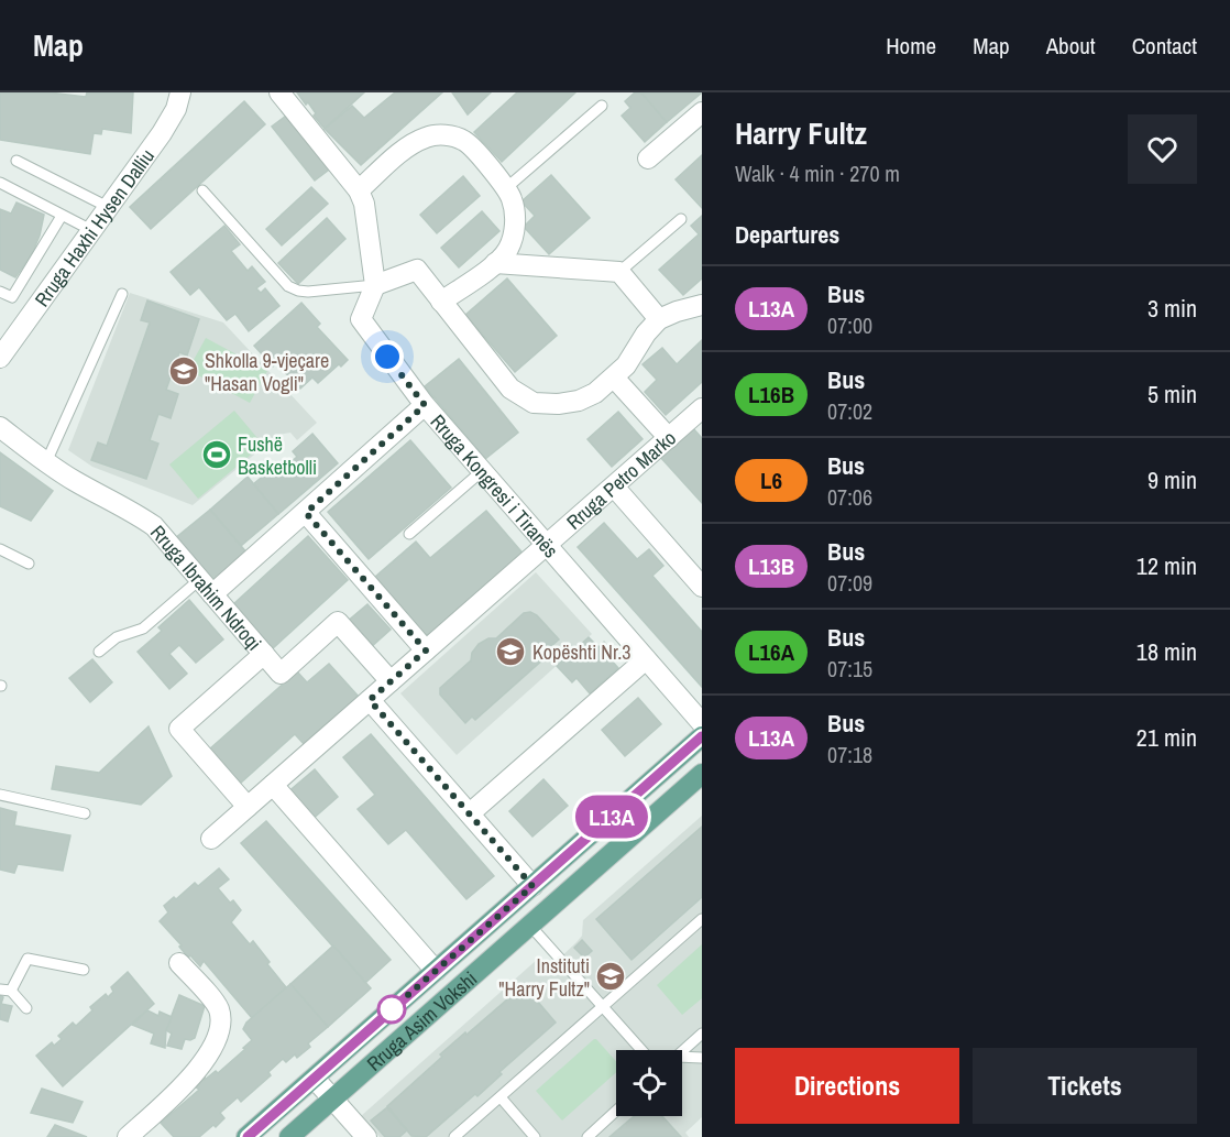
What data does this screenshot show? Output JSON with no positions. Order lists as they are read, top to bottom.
{
  "streets": {
    "main road": ["Rruga Asim Vokshi"],
    "street": [
      "Rruga Haxhi Hysen Dalliu",
      "Rruga Petro Marko",
      "Rruga Kongresi i Tiranës",
      "Rruga Ibrahim Ndroqi"
    ]
  },
  "crossings": [
    ["Rruga Petro Marko", "Rruga Kongresi i Tiranës"],
    ["Rruga Petro Marko", "Rruga Ibrahim Ndroqi"]
  ],
  "places": {
    "school or university": ["Shkolla 9-vjeçare \"Hasan Vogli\"", "Kopështi Nr.3", "Instituti \"Harry Fultz\""],
    "sports": ["Fushë Basketbolli"]
  },
  "lines": ["bus line L13A"],
  "page": {
    "header": "Map",
    "nav": [
      "Home",
      "Map",
      "About",
      "Contact"
    ],
    "on_map": "L13A",
    "heading": [
      ["Harry Fultz", "Walk · 4 min · 270 m"],
      "Departures"
    ],
    "list": [
      {
        "mark": "L13A",
        "name": "Bus",
        "note": "07:00",
        "value": "3 min"
      },
      {
        "mark": "L16B",
        "name": "Bus",
        "note": "07:02",
        "value": "5 min"
      },
      {
        "mark": "L6",
        "name": "Bus",
        "note": "07:06",
        "value": "9 min"
      },
      {
        "mark": "L13B",
        "name": "Bus",
        "note": "07:09",
        "value": "12 min"
      },
      {
        "mark": "L16A",
        "name": "Bus",
        "note": "07:15",
        "value": "18 min"
      },
      {
        "mark": "L13A",
        "name": "Bus",
        "note": "07:18",
        "value": "21 min"
      }
    ],
    "buttons": ["Directions", "Tickets"]
  }
}
